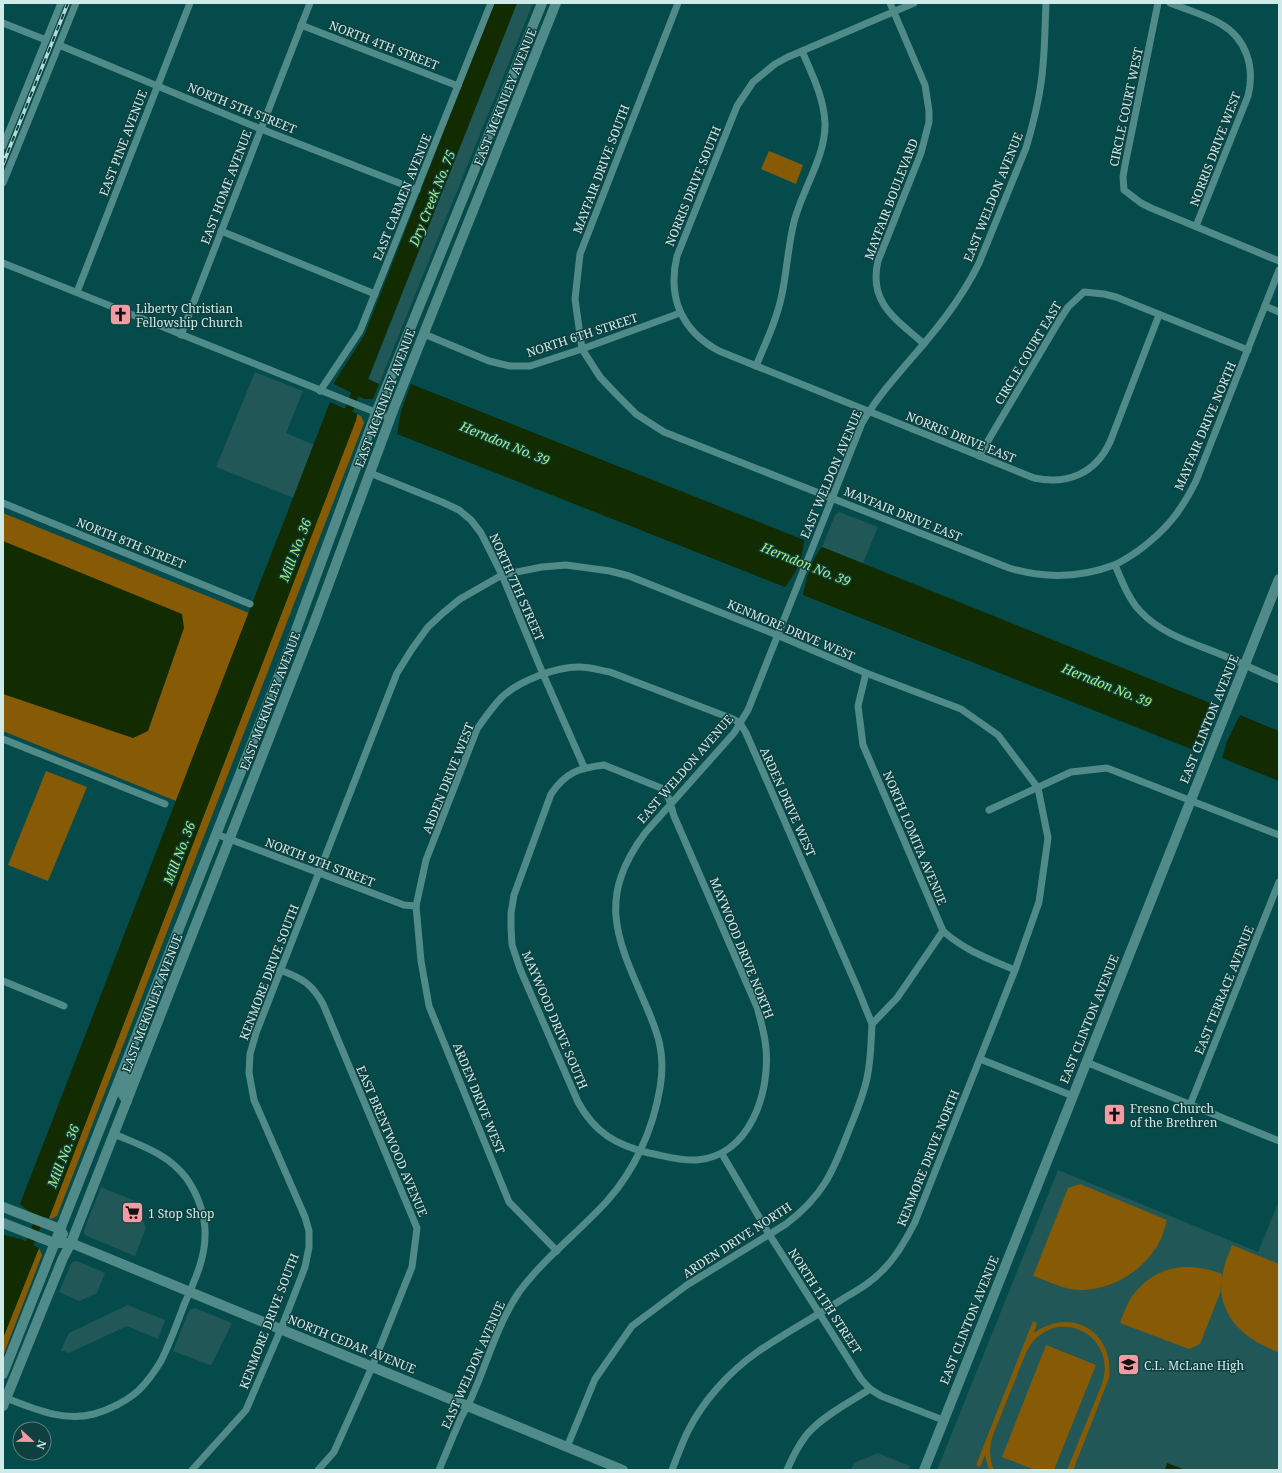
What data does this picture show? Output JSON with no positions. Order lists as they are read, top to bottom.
{
  "streets": {
    "main road": ["EAST MCKINLEY AVENUE", "EAST CLINTON AVENUE", "NORTH CEDAR AVENUE"],
    "street": [
      "NORTH 4TH STREET",
      "CIRCLE COURT WEST",
      "NORTH 5TH STREET",
      "EAST PINE AVENUE",
      "NORRIS DRIVE WEST",
      "MAYFAIR DRIVE SOUTH",
      "NORRIS DRIVE SOUTH",
      "EAST HOME AVENUE",
      "EAST CARMEN AVENUE",
      "EAST WELDON AVENUE",
      "MAYFAIR BOULEVARD",
      "NORTH 6TH STREET",
      "CIRCLE COURT EAST",
      "MAYFAIR DRIVE NORTH",
      "NORRIS DRIVE EAST",
      "MAYFAIR DRIVE EAST",
      "NORTH 8TH STREET",
      "NORTH 7TH STREET",
      "KENMORE DRIVE WEST",
      "ARDEN DRIVE WEST",
      "NORTH LOMITA AVENUE",
      "NORTH 9TH STREET",
      "MAYWOOD DRIVE NORTH",
      "KENMORE DRIVE SOUTH",
      "EAST TERRACE AVENUE",
      "MAYWOOD DRIVE SOUTH",
      "EAST BRENTWOOD AVENUE",
      "KENMORE DRIVE NORTH",
      "ARDEN DRIVE NORTH",
      "NORTH 11TH STREET"
    ]
  },
  "crossings": [
    ["NORTH 4TH STREET", "EAST HOME AVENUE"],
    ["NORTH 4TH STREET", "EAST CARMEN AVENUE"],
    ["EAST MCKINLEY AVENUE", "NORTH 6TH STREET"],
    ["EAST MCKINLEY AVENUE", "NORTH 7TH STREET"],
    ["EAST MCKINLEY AVENUE", "NORTH 9TH STREET"],
    ["EAST MCKINLEY AVENUE", "NORTH CEDAR AVENUE"],
    ["CIRCLE COURT WEST", "NORRIS DRIVE WEST"],
    ["NORTH 5TH STREET", "EAST PINE AVENUE"],
    ["NORTH 5TH STREET", "EAST HOME AVENUE"],
    ["NORTH 5TH STREET", "EAST CARMEN AVENUE"],
    ["MAYFAIR DRIVE SOUTH", "NORTH 6TH STREET"],
    ["MAYFAIR DRIVE SOUTH", "MAYFAIR DRIVE EAST"],
    ["NORRIS DRIVE SOUTH", "NORTH 6TH STREET"],
    ["NORRIS DRIVE SOUTH", "NORRIS DRIVE EAST"],
    ["EAST WELDON AVENUE", "MAYFAIR BOULEVARD"],
    ["EAST WELDON AVENUE", "NORRIS DRIVE EAST"],
    ["EAST WELDON AVENUE", "MAYFAIR DRIVE EAST"],
    ["EAST WELDON AVENUE", "KENMORE DRIVE WEST"],
    ["EAST WELDON AVENUE", "ARDEN DRIVE WEST"],
    ["EAST WELDON AVENUE", "MAYWOOD DRIVE NORTH"],
    ["EAST WELDON AVENUE", "MAYWOOD DRIVE SOUTH"],
    ["EAST WELDON AVENUE", "NORTH CEDAR AVENUE"],
    ["NORTH 6TH STREET", "NORRIS DRIVE EAST"],
    ["NORTH 6TH STREET", "MAYFAIR DRIVE EAST"],
    ["CIRCLE COURT EAST", "MAYFAIR DRIVE NORTH"],
    ["CIRCLE COURT EAST", "NORRIS DRIVE EAST"],
    ["MAYFAIR DRIVE NORTH", "MAYFAIR DRIVE EAST"],
    ["NORTH 7TH STREET", "KENMORE DRIVE WEST"],
    ["NORTH 7TH STREET", "ARDEN DRIVE WEST"],
    ["NORTH 7TH STREET", "KENMORE DRIVE SOUTH"],
    ["NORTH 7TH STREET", "MAYWOOD DRIVE SOUTH"],
    ["KENMORE DRIVE WEST", "NORTH LOMITA AVENUE"],
    ["KENMORE DRIVE WEST", "KENMORE DRIVE SOUTH"],
    ["KENMORE DRIVE WEST", "KENMORE DRIVE NORTH"],
    ["EAST CLINTON AVENUE", "NORTH 11TH STREET"],
    ["ARDEN DRIVE WEST", "NORTH 9TH STREET"],
    ["ARDEN DRIVE WEST", "ARDEN DRIVE NORTH"],
    ["NORTH LOMITA AVENUE", "KENMORE DRIVE NORTH"],
    ["NORTH 9TH STREET", "KENMORE DRIVE SOUTH"],
    ["MAYWOOD DRIVE NORTH", "MAYWOOD DRIVE SOUTH"],
    ["MAYWOOD DRIVE NORTH", "NORTH 11TH STREET"],
    ["KENMORE DRIVE SOUTH", "EAST BRENTWOOD AVENUE"],
    ["KENMORE DRIVE SOUTH", "NORTH CEDAR AVENUE"],
    ["EAST BRENTWOOD AVENUE", "NORTH CEDAR AVENUE"],
    ["KENMORE DRIVE NORTH", "NORTH 11TH STREET"],
    ["ARDEN DRIVE NORTH", "NORTH 11TH STREET"],
    ["ARDEN DRIVE NORTH", "NORTH CEDAR AVENUE"]
  ],
  "water": ["Dry Creek No. 75", "Herndon No. 39", "Mill No. 36"],
  "places": {
    "church": ["Liberty Christian Fellowship Church", "Fresno Church of the Brethren"],
    "supermarket": ["1 Stop Shop"],
    "school or university": ["C.L. McLane High"]
  },
  "north": "right"
}
